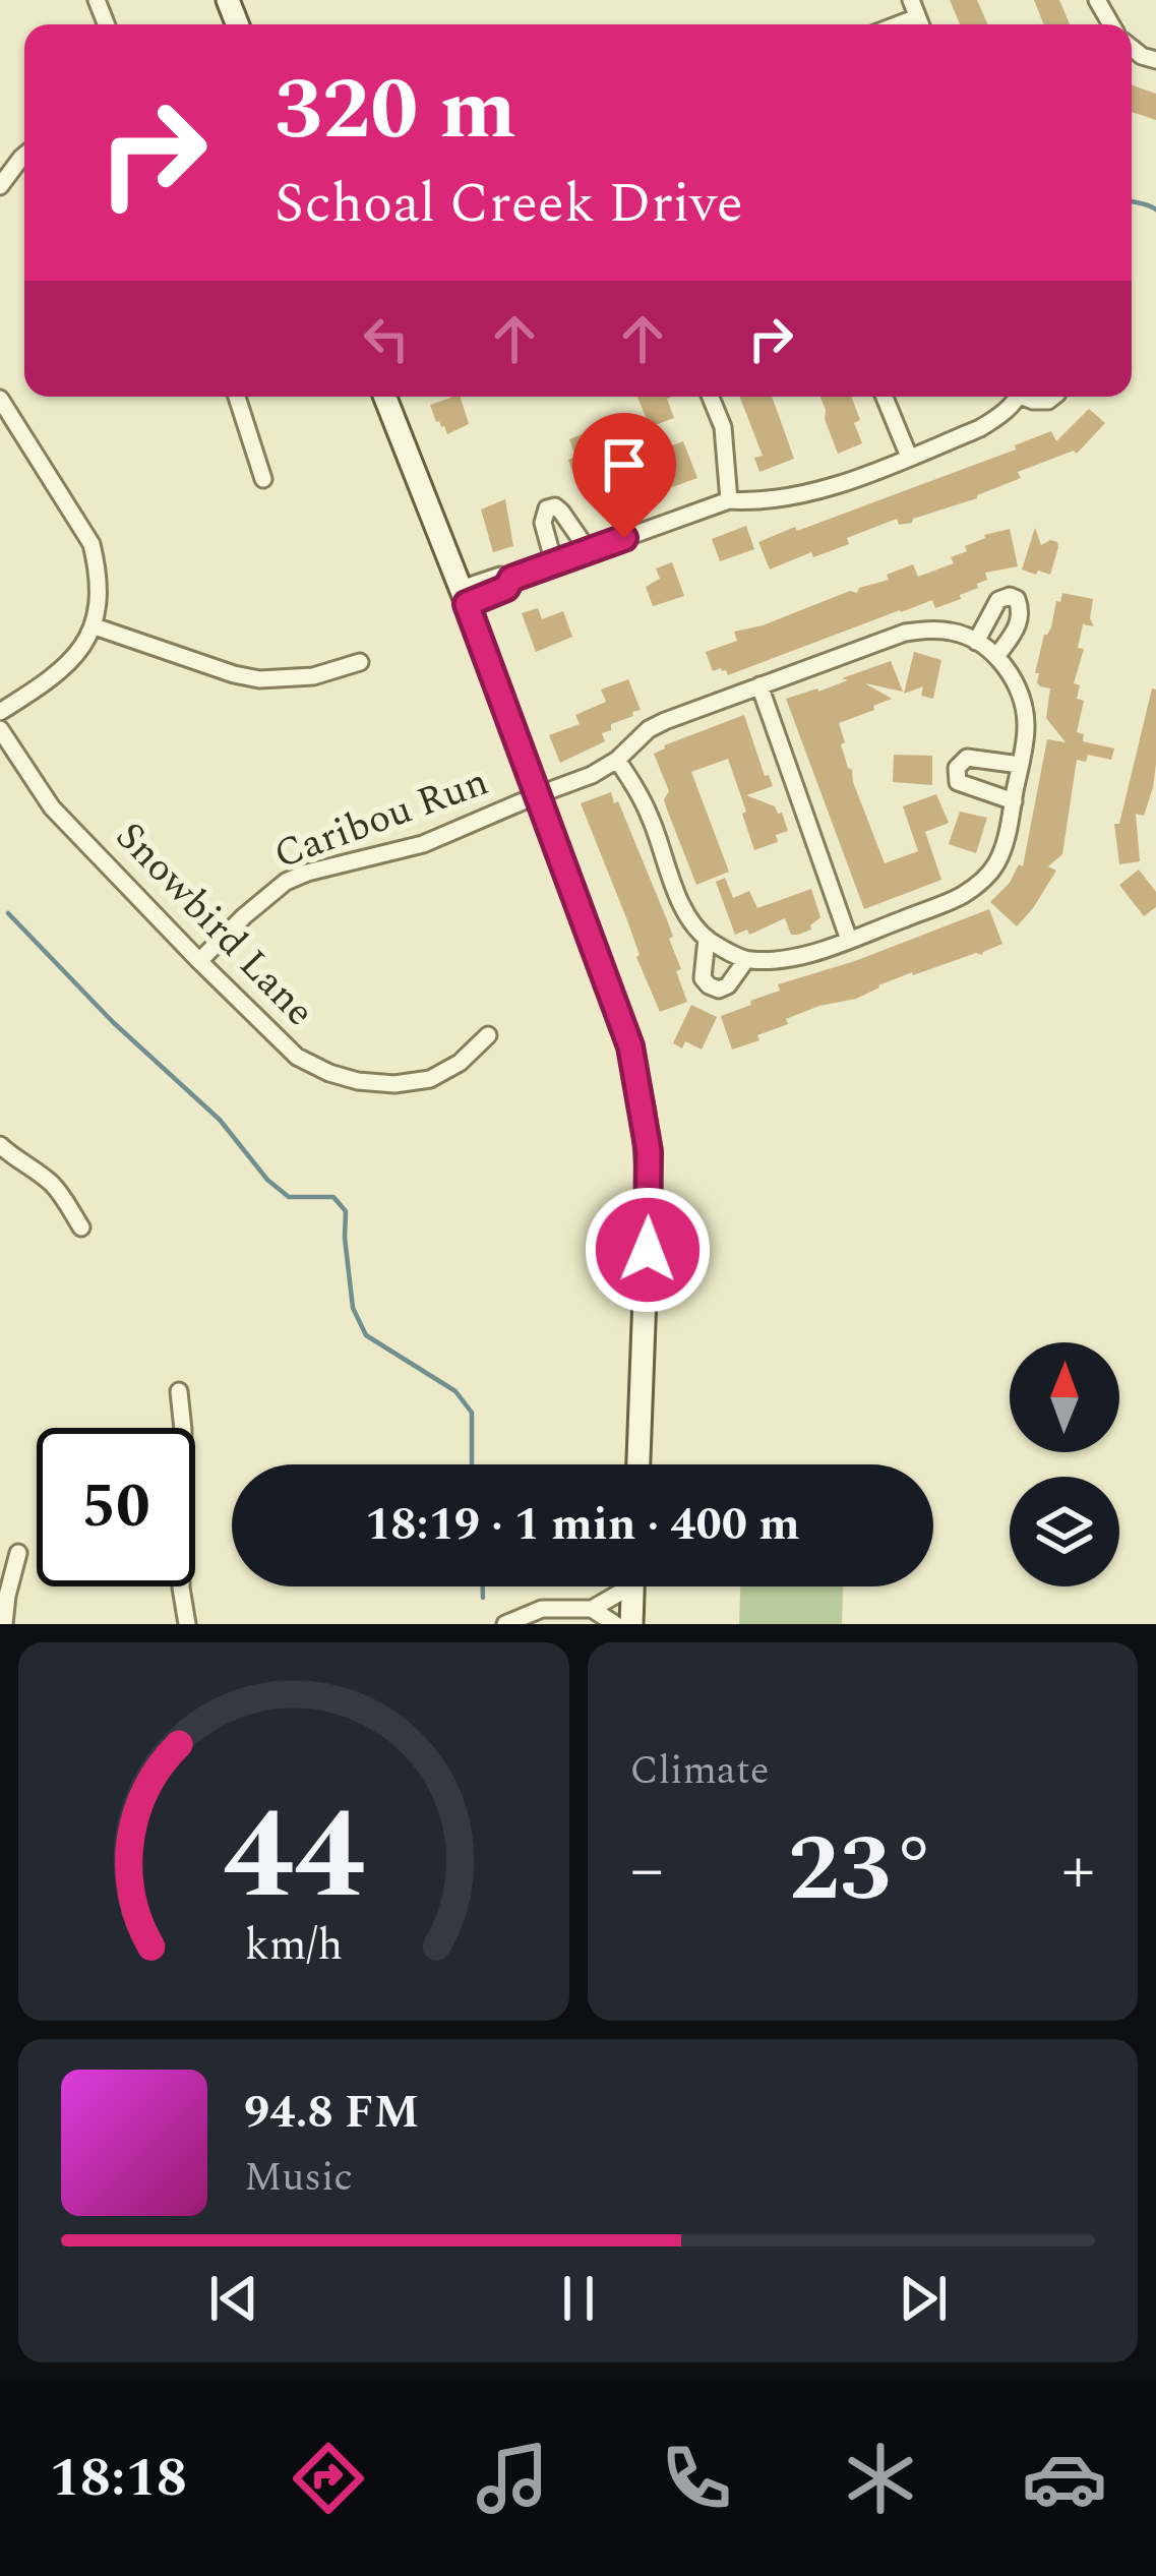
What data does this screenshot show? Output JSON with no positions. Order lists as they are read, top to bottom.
{
  "streets": {
    "street": ["Caribou Run", "Snowbird Lane"]
  },
  "crossings": [
    ["Caribou Run", "Snowbird Lane"]
  ],
  "north": "top",
  "page": {
    "turn": ["320 m", "Schoal Creek Drive"],
    "limit": "50",
    "trip": "18:19 · 1 min · 400 m",
    "tile": "Climate",
    "heat": ["−", "23°", "+"],
    "song": ["94.8 FM", "Music"],
    "tabs": "18:18",
    "gauge": ["44", "km/h"]
  }
}
